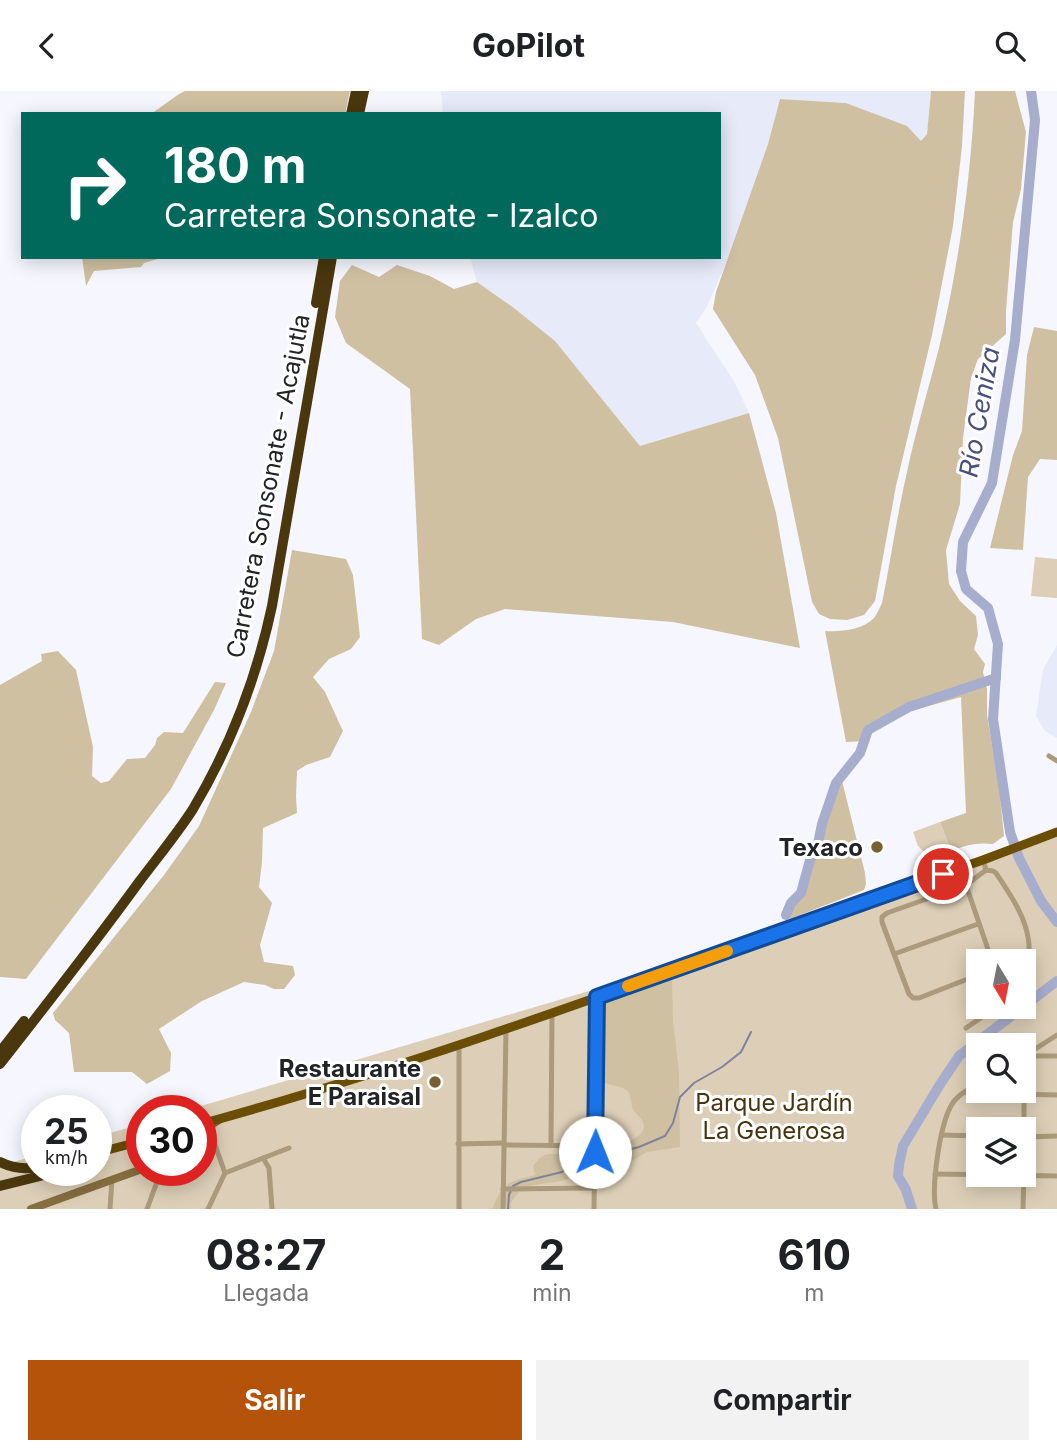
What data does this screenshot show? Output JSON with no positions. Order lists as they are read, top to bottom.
{
  "streets": {
    "highway": ["Carretera Sonsonate - Acajutla"]
  },
  "water": ["Río Ceniza"],
  "parks": ["Parque Jardín La Generosa"],
  "places": ["Texaco", "Restaurante E Paraisal"],
  "north": "bottom",
  "page": {
    "header": "GoPilot",
    "turn": ["180 m", "Carretera Sonsonate - Izalco"],
    "speed": "25 km/h",
    "limit": "30",
    "eta": [
      "08:27",
      "Llegada",
      "2",
      "min",
      "610",
      "m"
    ],
    "buttons": ["Salir", "Compartir"]
  }
}
